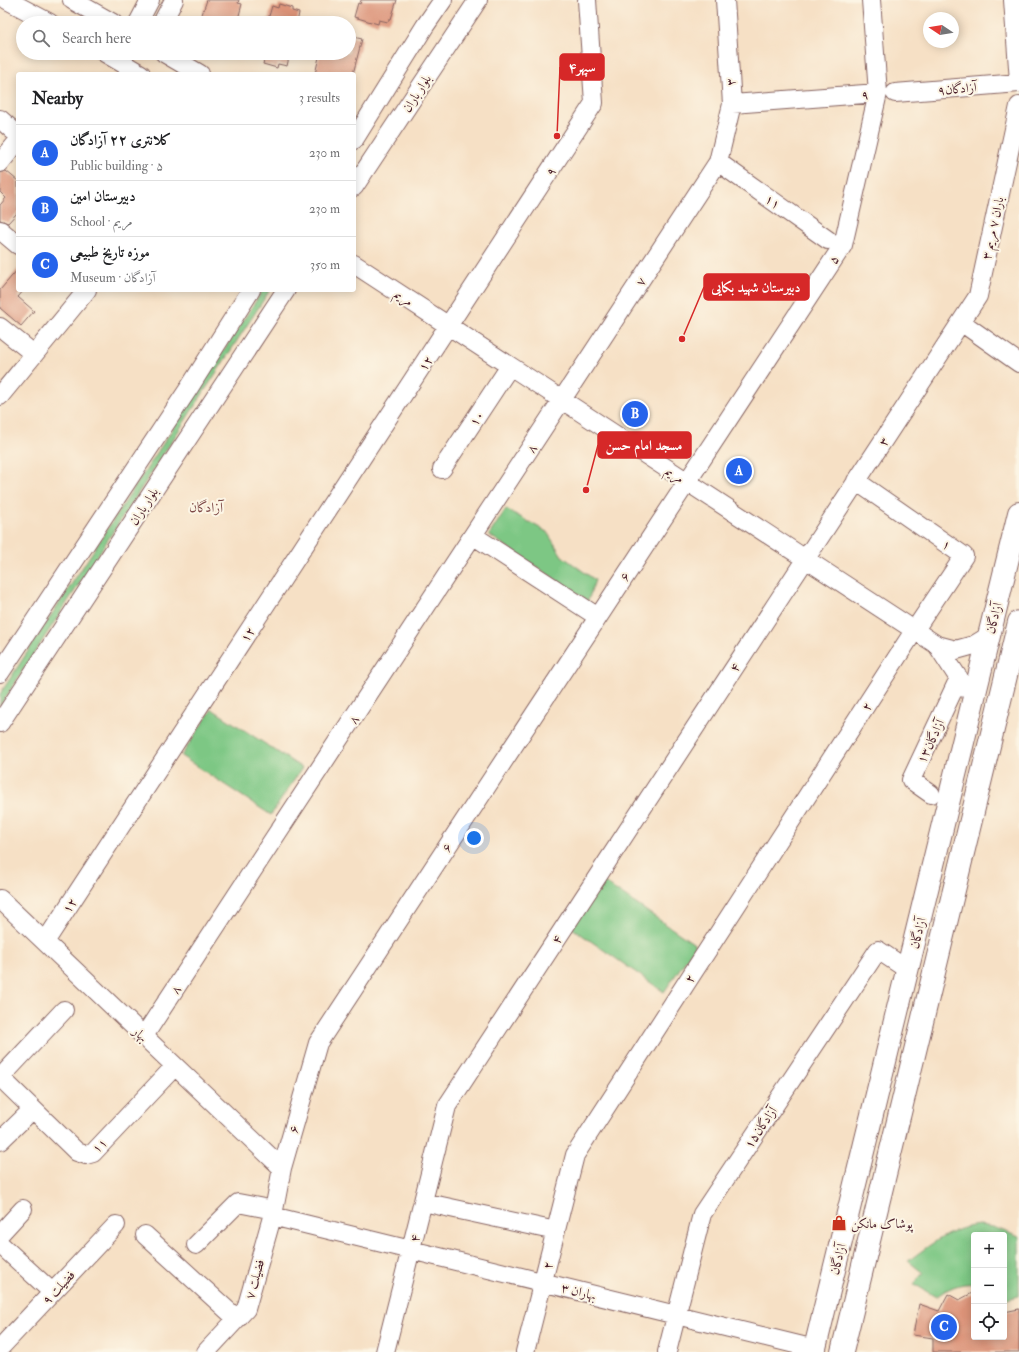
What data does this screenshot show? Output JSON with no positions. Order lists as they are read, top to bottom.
{
  "streets": {
    "main road": ["آزادگان"],
    "street": [
      "۳",
      "آزادگان۹",
      "بلوار باران",
      "۹",
      "۱۱",
      "باران ۷ مریم ۳",
      "۵",
      "۷",
      "مریم",
      "۱۲",
      "۱۰",
      "۸",
      "۱",
      "۶",
      "۴",
      "۲",
      "آزادگان۱۳",
      "بهار",
      "آزادگان۱۵",
      "فضیلت ۷",
      "فضیلت ۹",
      "بهاران ۳"
    ]
  },
  "crossings": [
    ["۳", "۹"],
    ["۳", "۱۱"],
    ["۳", "باران ۷ مریم ۳"],
    ["۳", "۷"],
    ["۳", "مریم"],
    ["۳", "۱"],
    ["۳", "۴"],
    ["آزادگان۹", "۹"],
    ["آزادگان۹", "۵"],
    ["۹", "۵"],
    ["۹", "مریم"],
    ["۹", "۱۲"],
    ["۱۱", "۷"],
    ["۱۱", "بهار"],
    ["۵", "مریم"],
    ["۵", "۶"],
    ["۷", "مریم"],
    ["۷", "۸"],
    ["مریم", "۱۲"],
    ["مریم", "۱۰"],
    ["مریم", "۸"],
    ["مریم", "۱"],
    ["مریم", "۶"],
    ["مریم", "۴"],
    ["مریم", "۲"],
    ["۱۲", "بهار"],
    ["۸", "بهار"],
    ["۱", "۲"],
    ["۶", "بهار"],
    ["۶", "فضیلت ۷"],
    ["۶", "بهاران ۳"],
    ["آزادگان", "آزادگان۱۵"],
    ["آزادگان", "بهاران ۳"],
    ["۴", "بهاران ۳"],
    ["۲", "بهاران ۳"],
    ["آزادگان۱۵", "بهاران ۳"],
    ["فضیلت ۷", "بهاران ۳"]
  ],
  "districts": ["آزادگان"],
  "places": {
    "other": ["سپهر۴", "دبیرستان شهید بکایی", "مسجد امام حسن"],
    "shop": ["پوشاک مانکن"]
  },
  "north": "left",
  "page": {
    "search": "Search here",
    "heading": ["Nearby", "3 results"],
    "list": [
      {
        "mark": "A",
        "name": "کلانتری ۲۲ آزادگان",
        "note": "Public building · ۵",
        "value": "230 m"
      },
      {
        "mark": "B",
        "name": "دبیرستان امین",
        "note": "School · مریم",
        "value": "230 m"
      },
      {
        "mark": "C",
        "name": "موزه تاریخ طبیعی",
        "note": "Museum · آزادگان",
        "value": "350 m"
      }
    ],
    "pins": ["B", "A", "C"],
    "map_buttons": ["+", "−"]
  }
}
